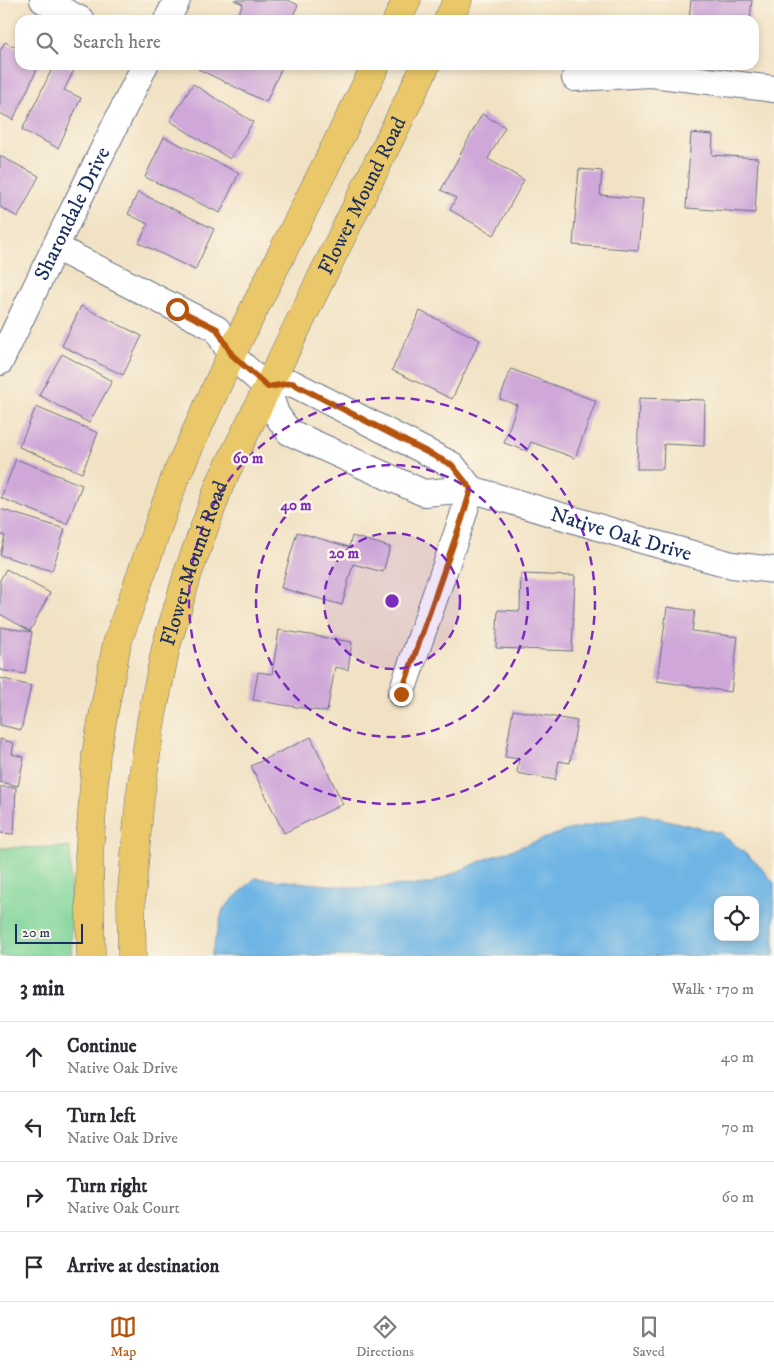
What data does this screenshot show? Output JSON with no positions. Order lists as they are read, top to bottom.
{
  "streets": {
    "main road": ["Flower Mound Road"],
    "street": ["Sharondale Drive", "Native Oak Drive"]
  },
  "crossings": [
    ["Flower Mound Road", "Native Oak Drive"]
  ],
  "scale_bar": "20 m",
  "page": {
    "search": "Search here",
    "scale": "20 m",
    "heading": ["3 min", "Walk · 170 m"],
    "list": [
      ["Continue", "Native Oak Drive", "40 m"],
      ["Turn left", "Native Oak Drive", "70 m"],
      ["Turn right", "Native Oak Court", "60 m"],
      "Arrive at destination"
    ],
    "nav": ["Map", "Directions", "Saved"]
  },
  "rings": ["60 m", "40 m", "20 m"]
}
